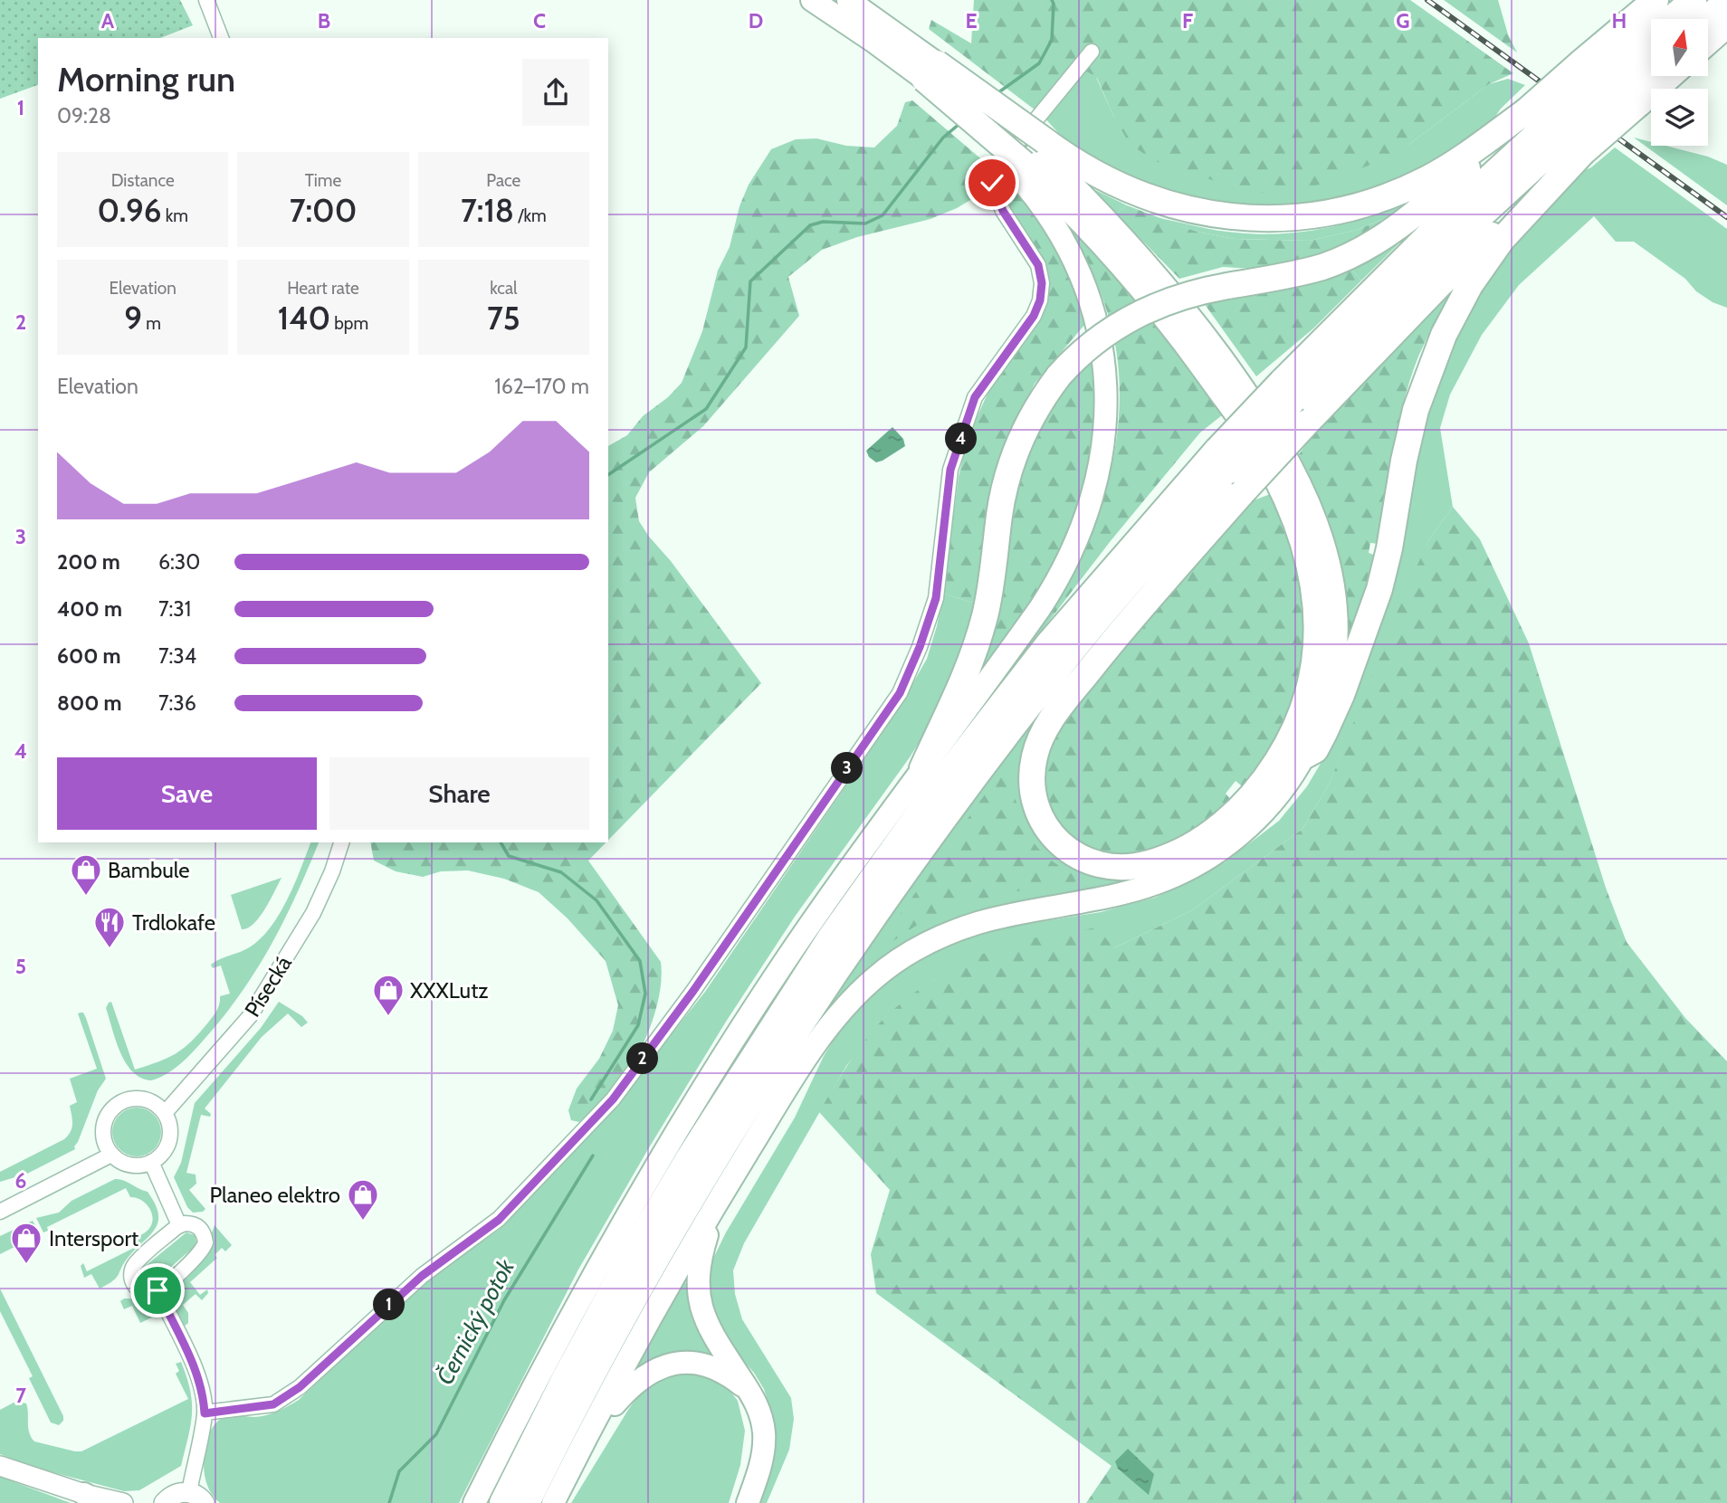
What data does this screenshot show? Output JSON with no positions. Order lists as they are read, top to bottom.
{
  "streets": {
    "street": ["Písecká"]
  },
  "water": ["Černický potok"],
  "places": {
    "shop": [
      "Bambule",
      "XXXLutz",
      "Planeo elektro",
      "Intersport"
    ],
    "restaurant": ["Trdlokafe"]
  },
  "north": "top",
  "page": {
    "heading": ["Morning run", "09:28"],
    "stats": [
      ["Distance", "0.96 km"],
      ["Time", "7:00"],
      ["Pace", "7:18 /km"],
      ["Elevation", "9 m"],
      ["Heart rate", "140 bpm"],
      ["kcal", "75"]
    ],
    "chart": ["Elevation", "162–170 m"],
    "pins": [
      "4",
      "3",
      "2",
      "1"
    ],
    "list": [
      {
        "name": "200 m",
        "note": "6:30"
      },
      {
        "name": "400 m",
        "note": "7:31"
      },
      {
        "name": "600 m",
        "note": "7:34"
      },
      {
        "name": "800 m",
        "note": "7:36"
      }
    ],
    "buttons": ["Save", "Share"]
  },
  "grid": {
    "columns": [
      "A",
      "B",
      "C",
      "D",
      "E",
      "F",
      "G",
      "H"
    ],
    "rows": [
      "1",
      "2",
      "3",
      "4",
      "5",
      "6",
      "7"
    ]
  }
}
